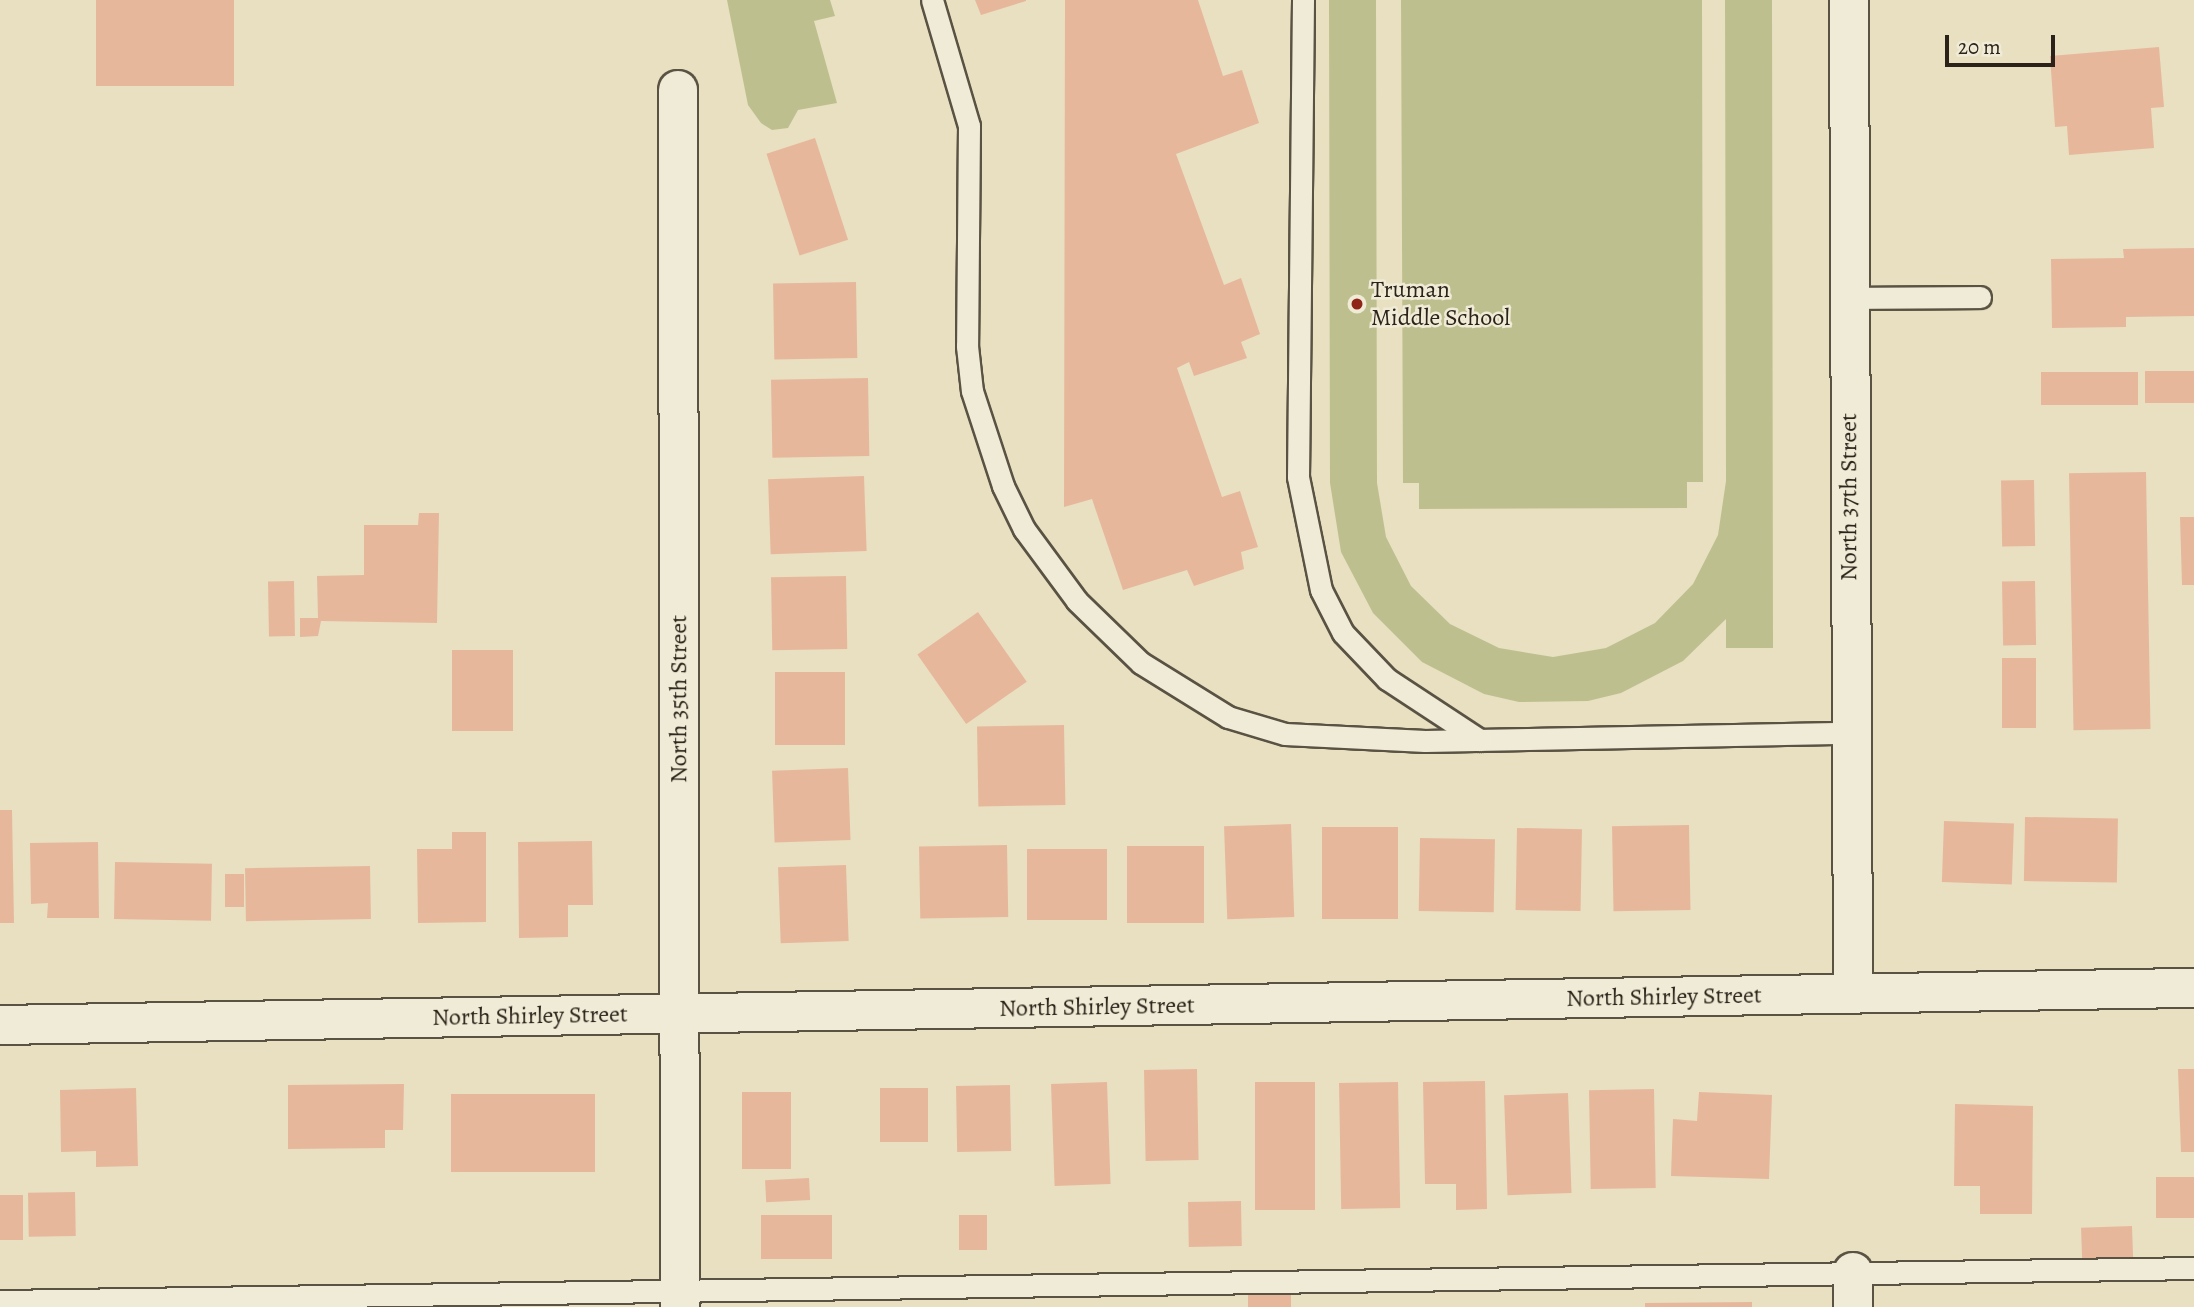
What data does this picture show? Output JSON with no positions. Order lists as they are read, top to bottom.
{
  "streets": {
    "street": ["North 37th Street", "North 35th Street", "North Shirley Street"]
  },
  "crossings": [
    ["North 37th Street", "North Shirley Street"],
    ["North 35th Street", "North Shirley Street"]
  ],
  "places": ["Truman Middle School"],
  "scale_bar": "20 m"
}
